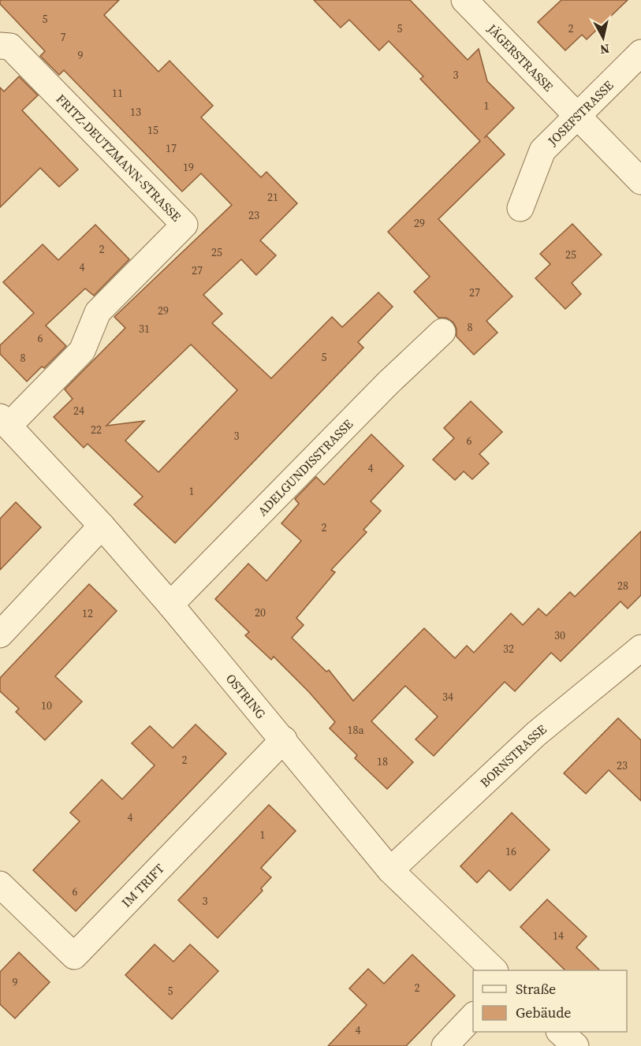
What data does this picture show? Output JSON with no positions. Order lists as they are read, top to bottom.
{
  "streets": {
    "street": [
      "JÄGERSTRASSE",
      "JOSEFSTRASSE",
      "FRITZ-DEUTZMANN-STRASSE",
      "ADELGUNDISSTRASSE",
      "OSTRING",
      "BORNSTRASSE",
      "IM TRIFT"
    ]
  },
  "crossings": [
    ["JÄGERSTRASSE", "JOSEFSTRASSE"],
    ["FRITZ-DEUTZMANN-STRASSE", "OSTRING"],
    ["ADELGUNDISSTRASSE", "OSTRING"],
    ["OSTRING", "BORNSTRASSE"],
    ["OSTRING", "IM TRIFT"]
  ],
  "house_numbers": [
    "5",
    "5",
    "2",
    "7",
    "9",
    "3",
    "11",
    "1",
    "13",
    "15",
    "17",
    "19",
    "21",
    "23",
    "29",
    "2",
    "25",
    "25",
    "4",
    "27",
    "27",
    "29",
    "8",
    "31",
    "6",
    "5",
    "8",
    "24",
    "22",
    "3",
    "6",
    "4",
    "1",
    "2",
    "28",
    "20",
    "12",
    "30",
    "32",
    "34",
    "10",
    "18a",
    "2",
    "18",
    "23",
    "4",
    "1",
    "16",
    "6",
    "3",
    "14",
    "9",
    "2",
    "5",
    "4"
  ],
  "legend": ["Straße", "Gebäude"],
  "north": "bottom"
}
